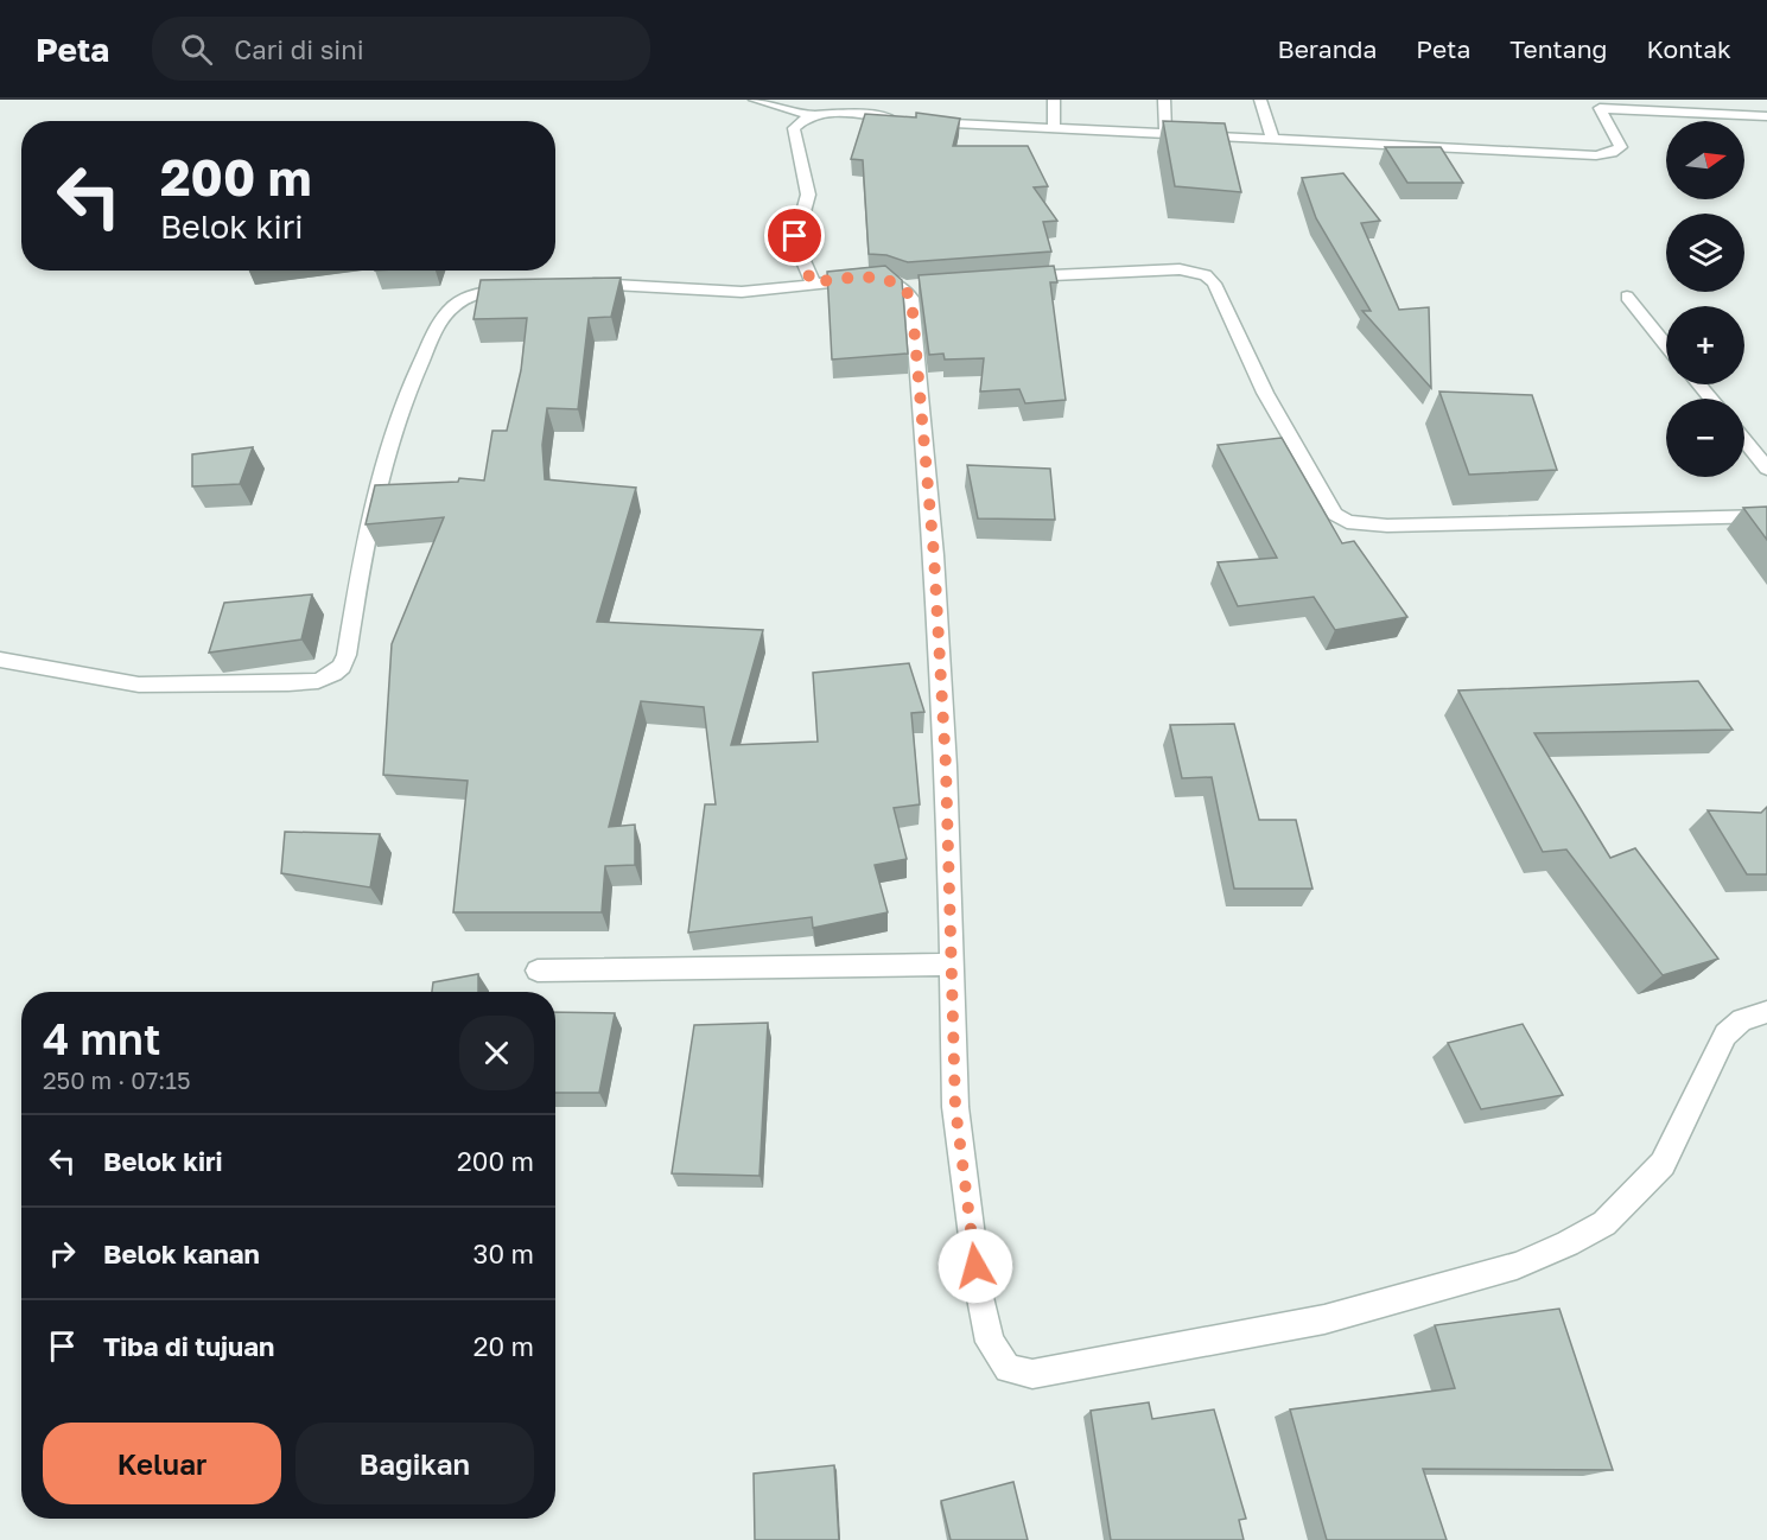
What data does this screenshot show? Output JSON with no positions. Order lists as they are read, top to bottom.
{
  "north": "right",
  "page": {
    "header": "Peta",
    "search": "Cari di sini",
    "nav": [
      "Beranda",
      "Peta",
      "Tentang",
      "Kontak"
    ],
    "map_buttons": ["+", "−"],
    "turn": ["200 m", "Belok kiri"],
    "heading": ["4 mnt", "250 m · 07:15"],
    "list": [
      {
        "name": "Belok kiri",
        "value": "200 m"
      },
      {
        "name": "Belok kanan",
        "value": "30 m"
      },
      {
        "name": "Tiba di tujuan",
        "value": "20 m"
      }
    ],
    "buttons": ["Keluar", "Bagikan"]
  }
}
